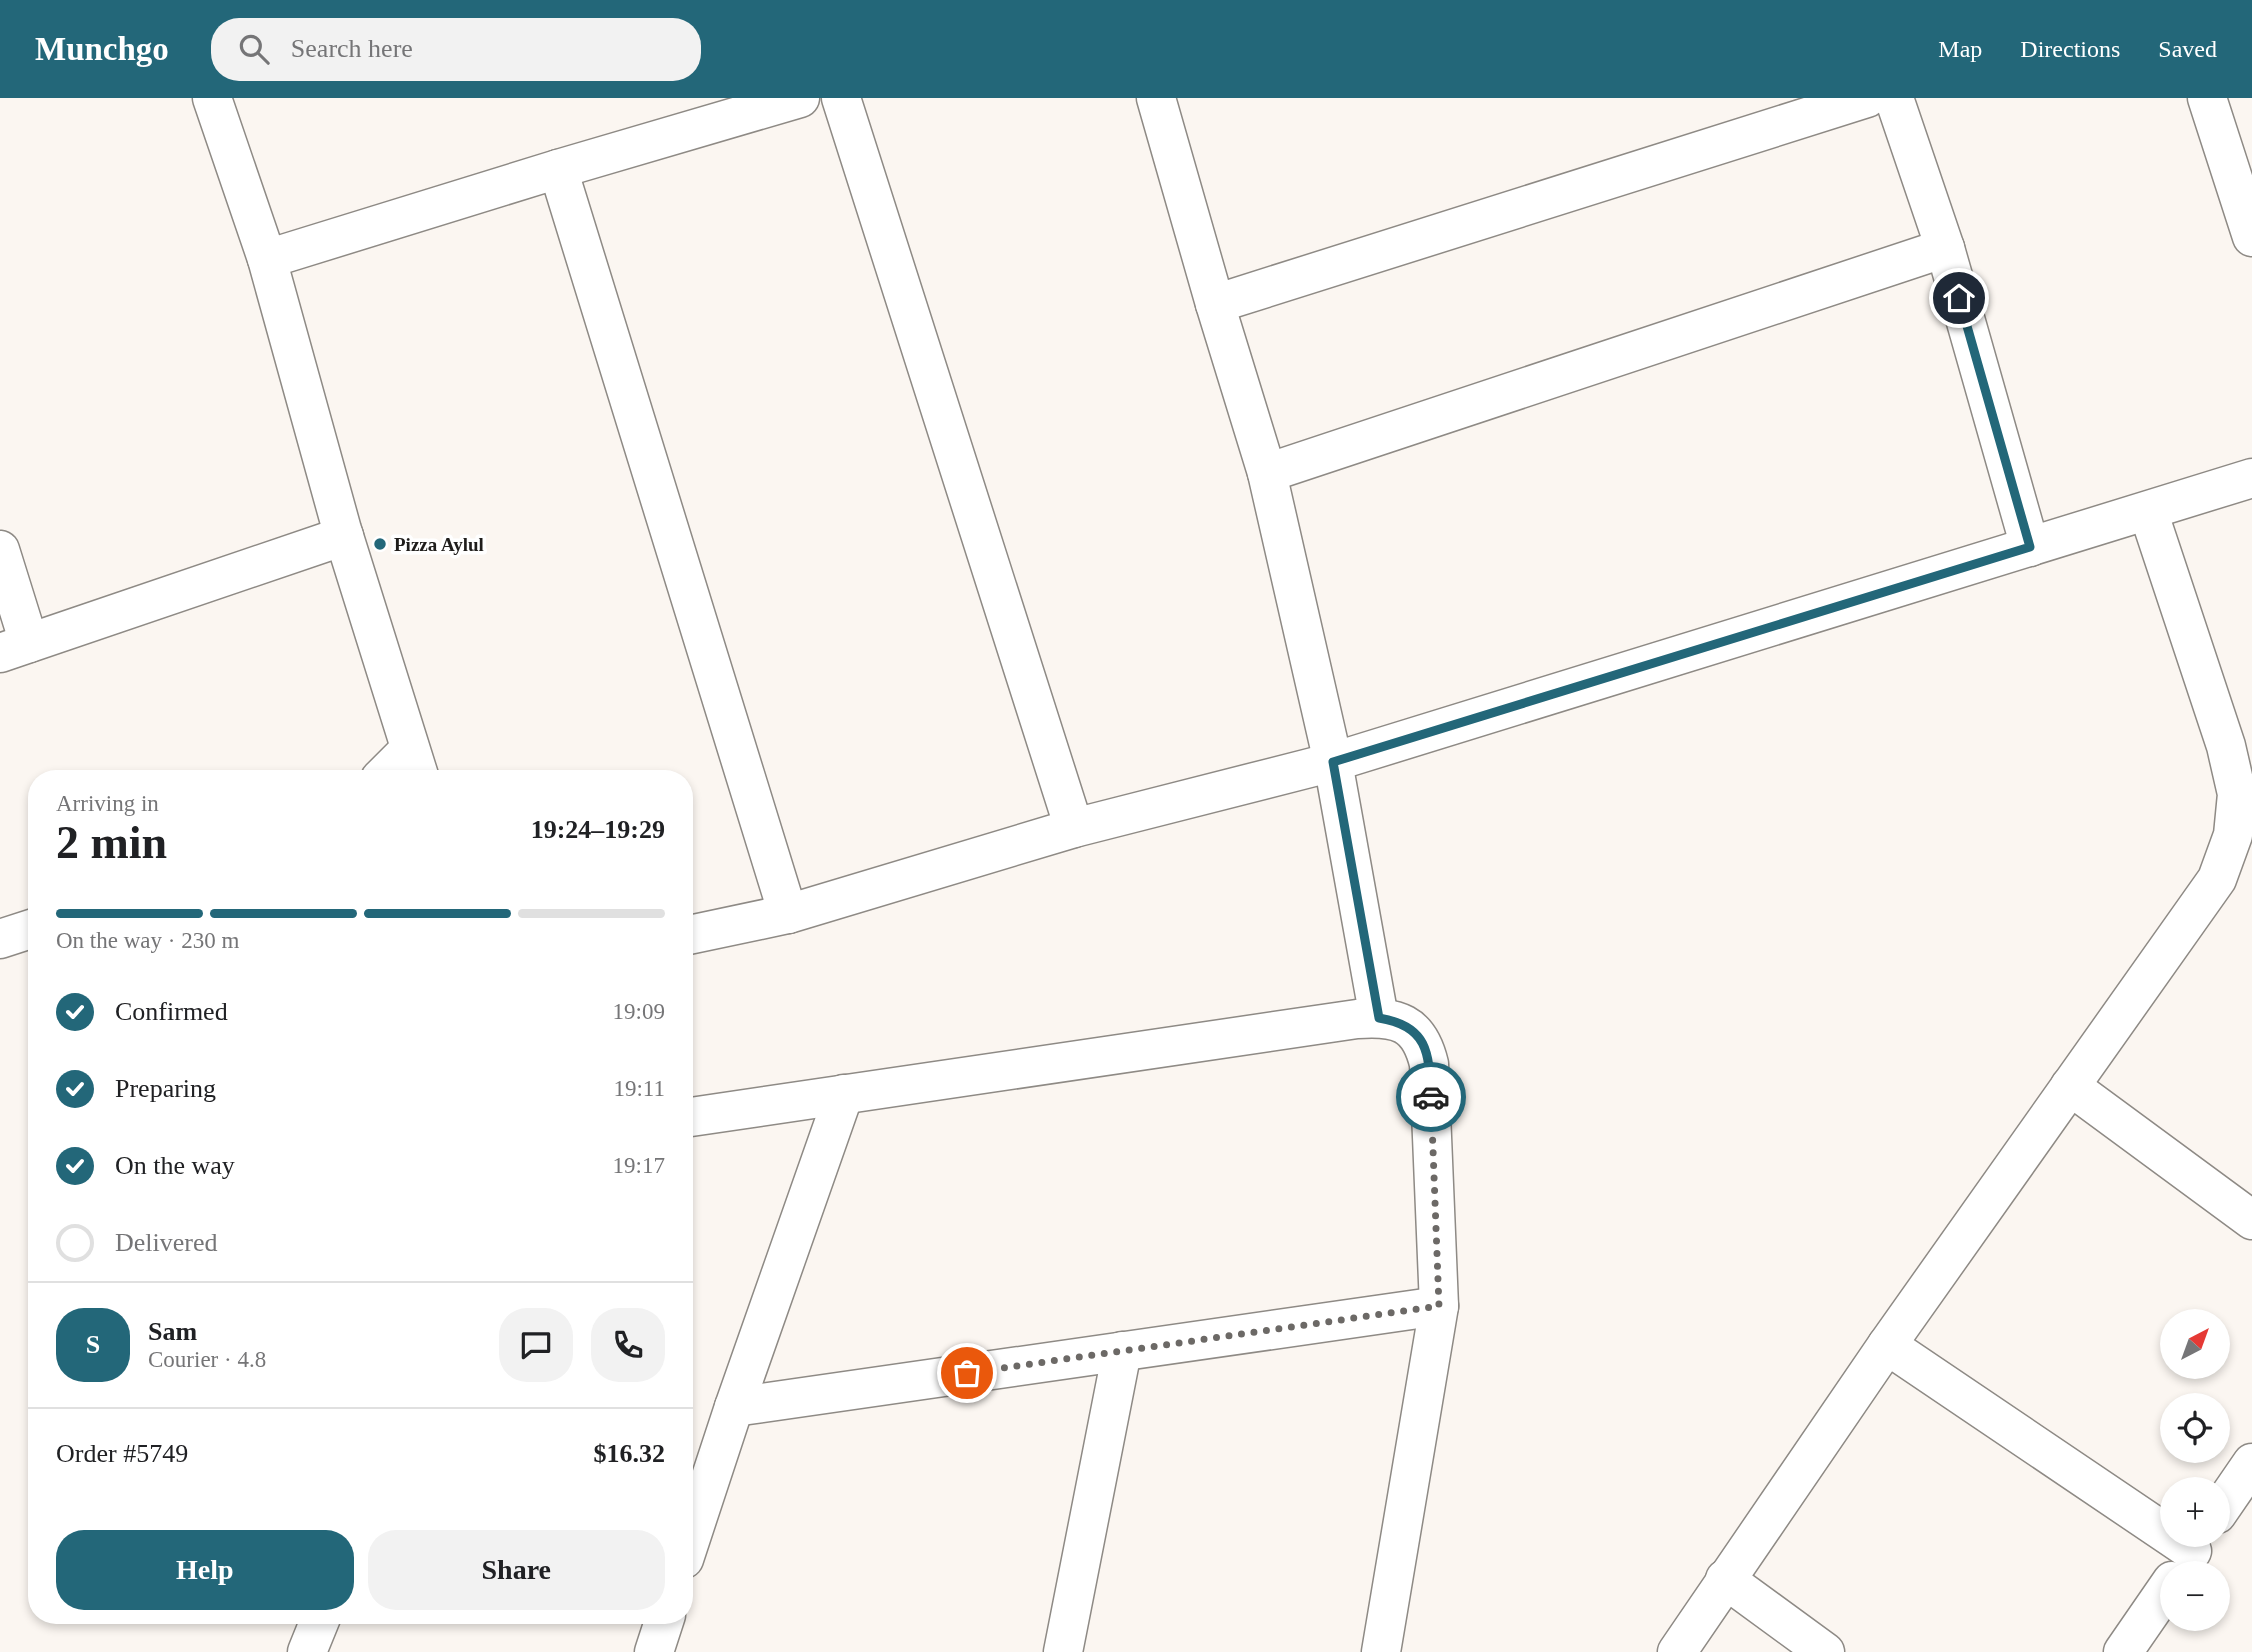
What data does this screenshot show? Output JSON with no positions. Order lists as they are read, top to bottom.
{
  "places": ["Pizza Aylul"],
  "north": "top right",
  "page": {
    "header": "Munchgo",
    "search": "Search here",
    "nav": ["Map", "Directions", "Saved"],
    "heading": ["2 min", "Arriving in", "19:24–19:29"],
    "panel": [
      "Sam",
      "Courier · 4.8",
      "Order #5749",
      "$16.32"
    ],
    "bar": "On the way · 230 m",
    "list": [
      ["Confirmed", "19:09"],
      ["Preparing", "19:11"],
      ["On the way", "19:17"],
      "Delivered"
    ],
    "round": "S",
    "map_buttons": ["+", "−"],
    "buttons": ["Help", "Share"]
  }
}
